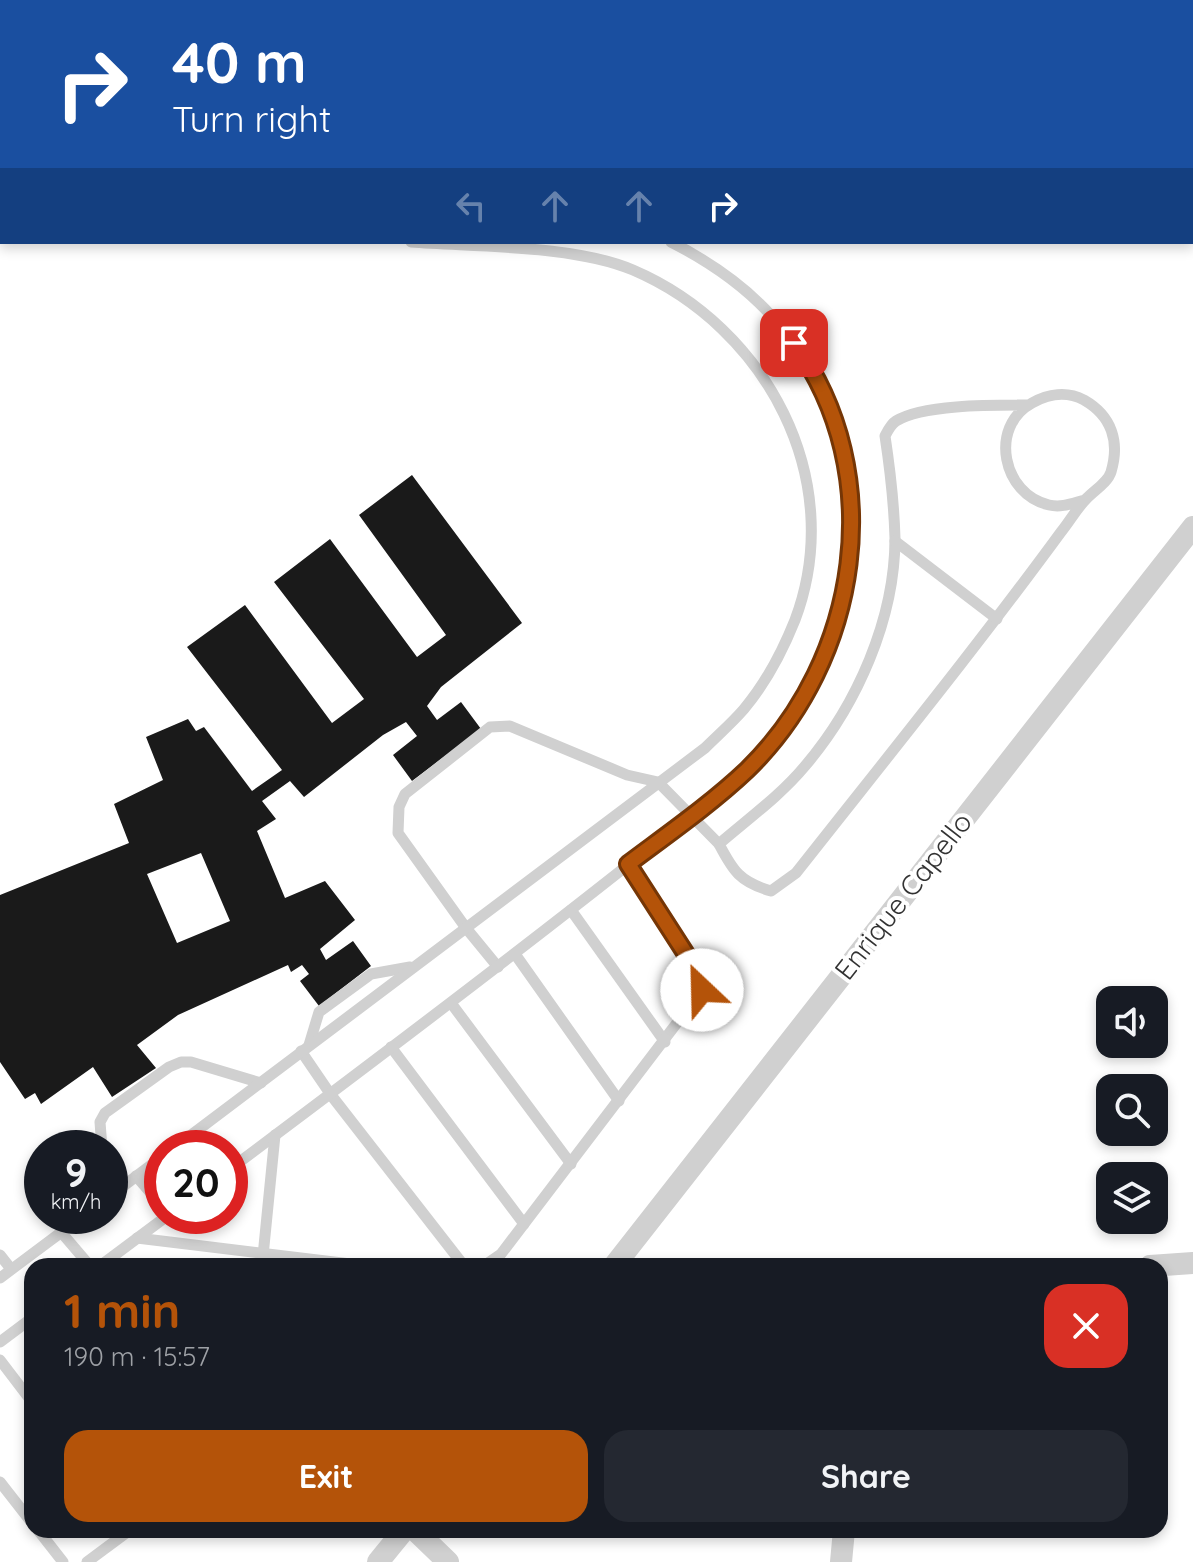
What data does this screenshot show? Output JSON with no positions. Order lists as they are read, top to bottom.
{
  "streets": {
    "street": ["Enrique Capello"]
  },
  "page": {
    "turn": ["40 m", "Turn right"],
    "speed": "9 km/h",
    "limit": "20",
    "heading": ["1 min", "190 m · 15:57"],
    "buttons": ["Exit", "Share"]
  }
}
